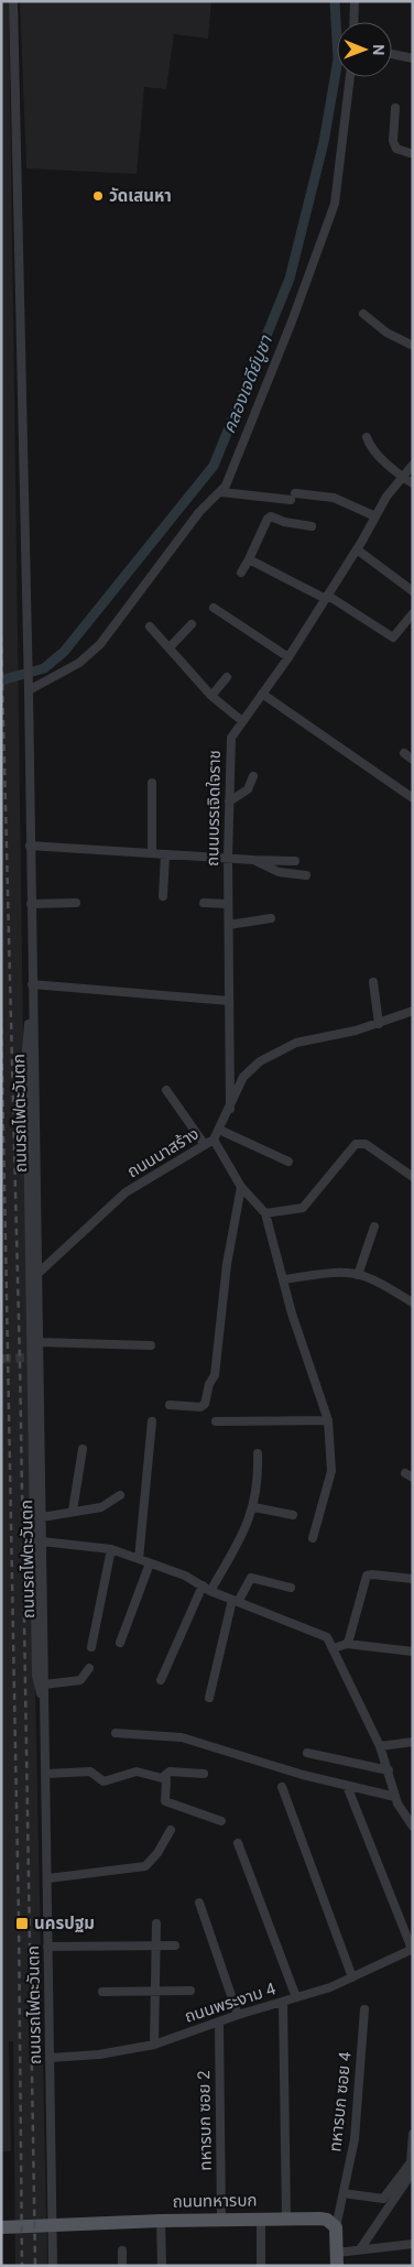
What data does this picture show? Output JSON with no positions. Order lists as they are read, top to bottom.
{
  "streets": {
    "main road": ["ถนนทหารบก"],
    "street": [
      "ถนนบรรเจิดใจราช",
      "ถนนรถไฟตะวันตก",
      "ถนนนาสร้าง",
      "ถนนพระงาม 4",
      "ทหารบก ซอย 4",
      "ทหารบก ซอย 2"
    ]
  },
  "crossings": [
    ["ถนนบรรเจิดใจราช", "ถนนนาสร้าง"],
    ["ถนนรถไฟตะวันตก", "ถนนนาสร้าง"],
    ["ถนนรถไฟตะวันตก", "ถนนพระงาม 4"],
    ["ถนนรถไฟตะวันตก", "ถนนทหารบก"],
    ["ถนนพระงาม 4", "ทหารบก ซอย 2"],
    ["ทหารบก ซอย 4", "ถนนทหารบก"],
    ["ทหารบก ซอย 2", "ถนนทหารบก"]
  ],
  "water": ["คลองเจดีย์บูชา"],
  "places": {
    "other": ["วัดเสนหา"],
    "transit": ["นครปฐม"]
  },
  "north": "right"
}
